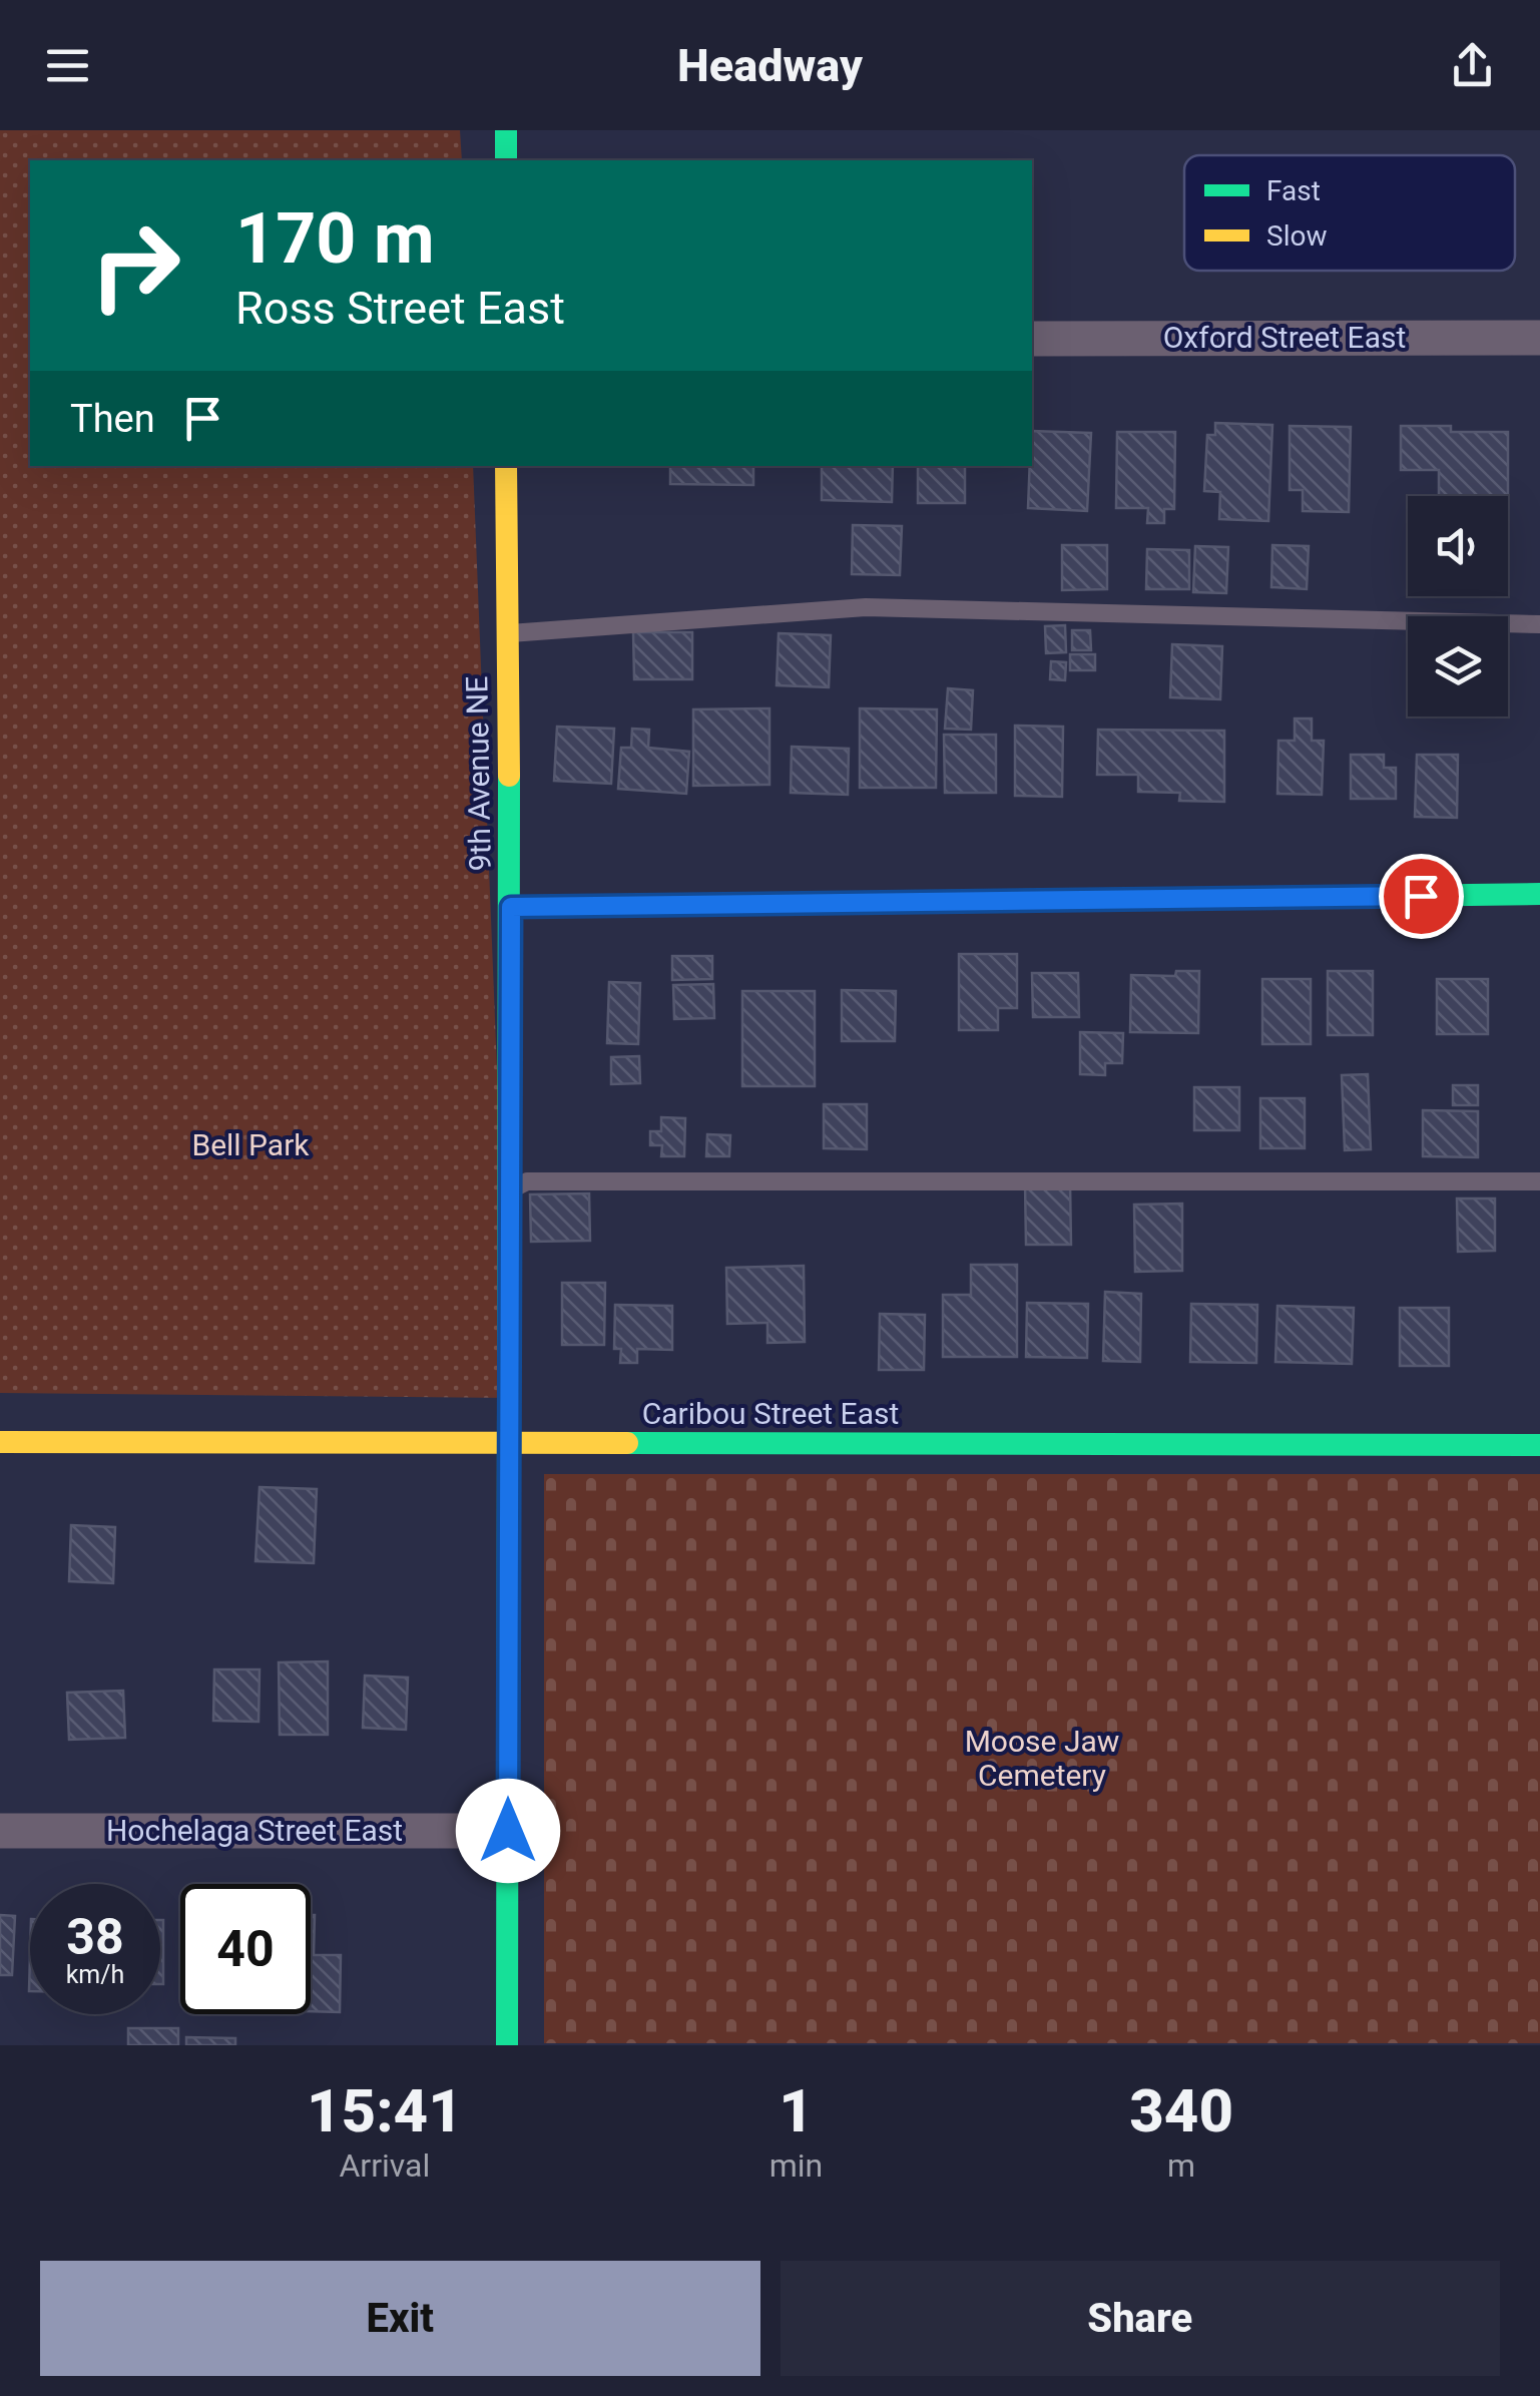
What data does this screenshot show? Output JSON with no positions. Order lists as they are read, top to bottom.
{
  "streets": {
    "street": [
      "Oxford Street East",
      "9th Avenue NE",
      "Caribou Street East",
      "Hochelaga Street East"
    ]
  },
  "crossings": [
    ["9th Avenue NE", "Caribou Street East"],
    ["9th Avenue NE", "Hochelaga Street East"]
  ],
  "parks": ["Bell Park", "Moose Jaw Cemetery"],
  "legend": ["Fast", "Slow"],
  "page": {
    "header": "Headway",
    "turn": ["170 m", "Ross Street East"],
    "then": "Then",
    "speed": "38 km/h",
    "limit": "40",
    "eta": [
      "15:41",
      "Arrival",
      "1",
      "min",
      "340",
      "m"
    ],
    "buttons": ["Exit", "Share"]
  }
}
